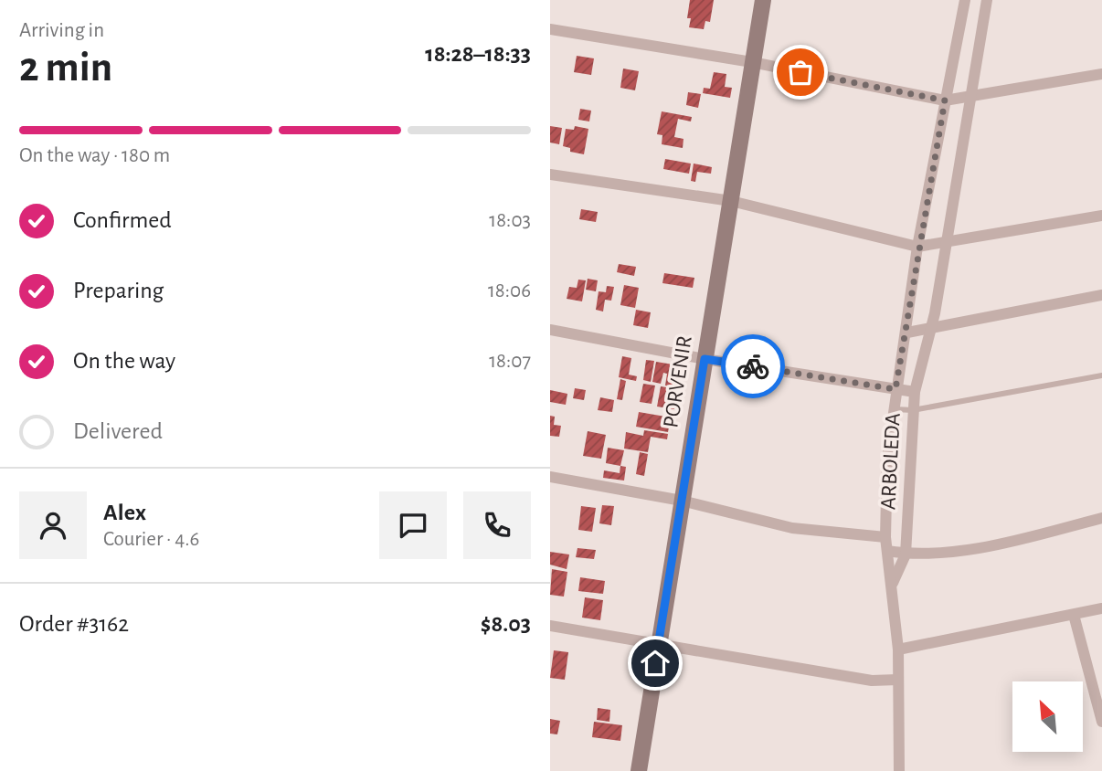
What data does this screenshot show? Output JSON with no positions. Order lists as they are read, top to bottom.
{
  "streets": {
    "street": ["PORVENIR", "ARBOLEDA"]
  },
  "north": "top left",
  "page": {
    "heading": ["2 min", "Arriving in", "18:28–18:33"],
    "panel": [
      "Alex",
      "Courier · 4.6",
      "Order #3162",
      "$8.03"
    ],
    "bar": "On the way · 180 m",
    "list": [
      ["Confirmed", "18:03"],
      ["Preparing", "18:06"],
      ["On the way", "18:07"],
      "Delivered"
    ]
  }
}
